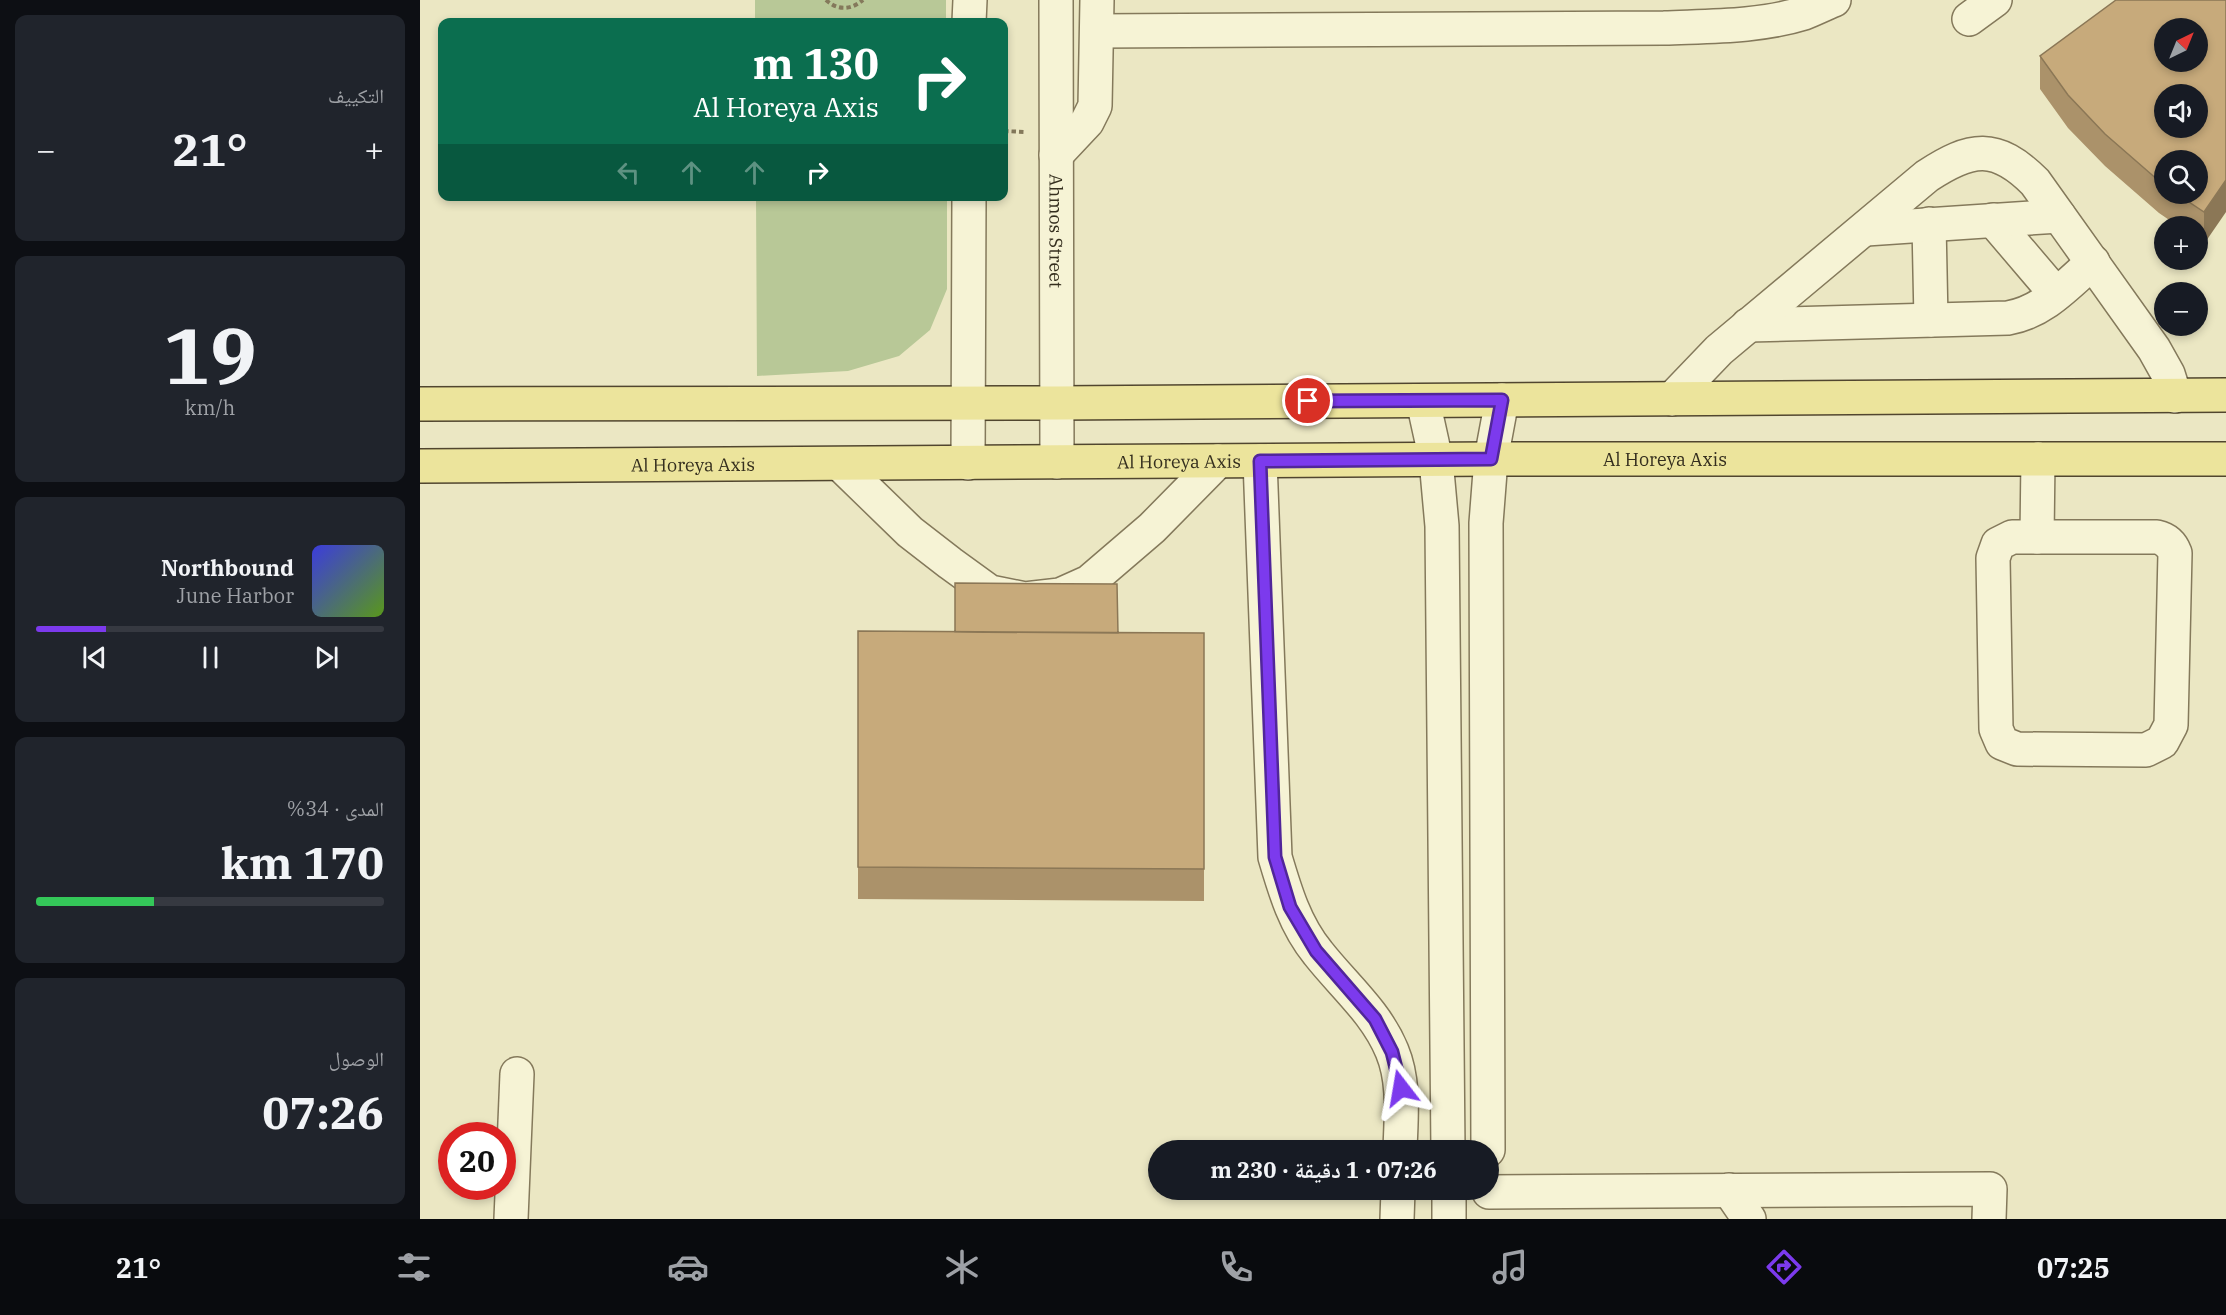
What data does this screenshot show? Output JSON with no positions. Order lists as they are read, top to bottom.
{
  "streets": {
    "main road": ["Al Horeya Axis"],
    "street": ["Ahmos Street"]
  },
  "crossings": [
    ["Ahmos Street", "Al Horeya Axis"]
  ],
  "north": "top right",
  "page": {
    "tile": [
      "التكييف",
      ["19", "km/h"],
      ["المدى · 34%", "170 km"],
      ["الوصول", "07:26"]
    ],
    "map_buttons": ["+", "−"],
    "turn": ["130 m", "Al Horeya Axis"],
    "heat": ["−", "21°", "+"],
    "song": ["Northbound", "June Harbor"],
    "limit": "20",
    "trip": "07:26 · 1 دقيقة · 230 m",
    "tabs": ["07:25", "21°"]
  }
}
